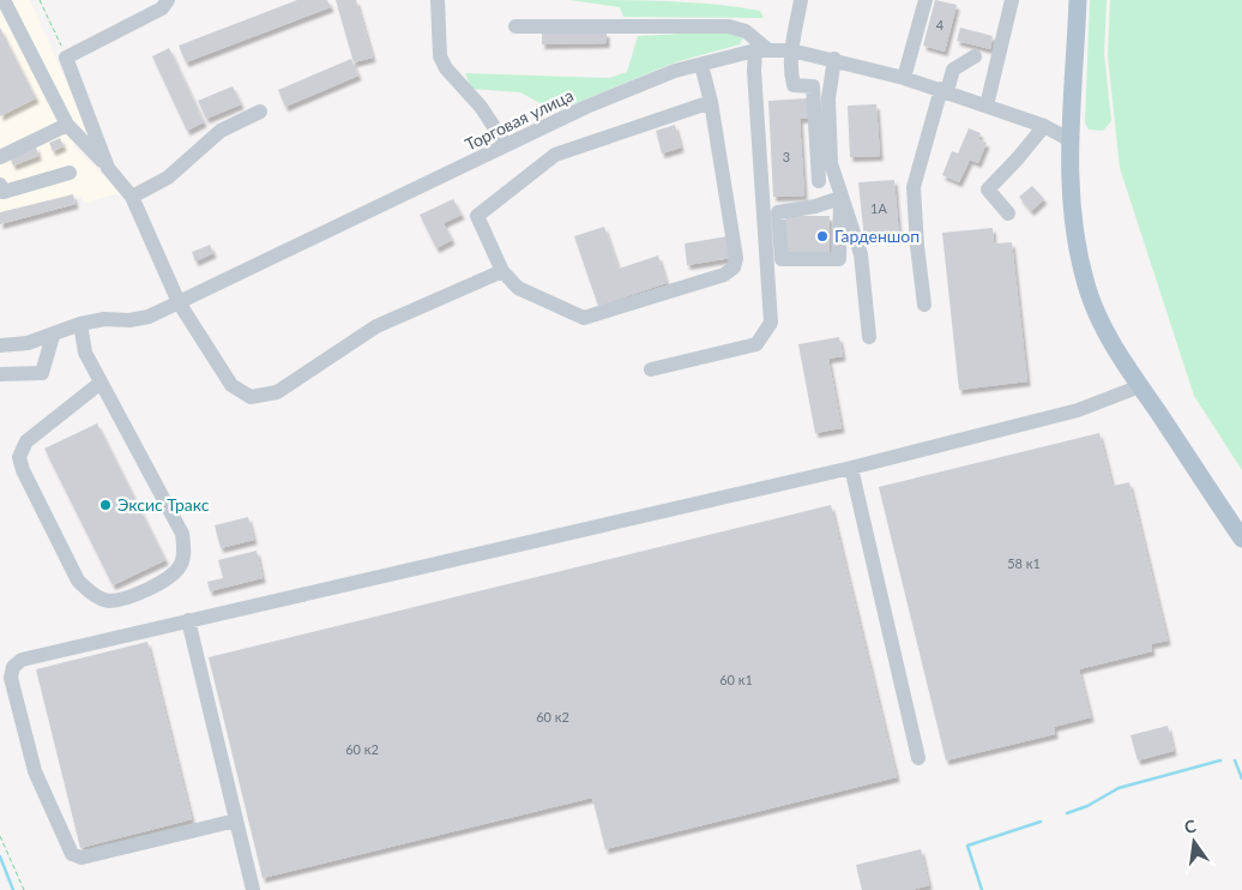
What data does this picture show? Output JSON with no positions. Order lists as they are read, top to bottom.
{
  "streets": {
    "street": ["Торговая улица"]
  },
  "places": ["Гарденшоп", "Эксис Тракс"],
  "house_numbers": [
    "4",
    "3",
    "1А",
    "58 к1",
    "60 к1",
    "60 к2",
    "60 к2"
  ],
  "north": "top"
}
